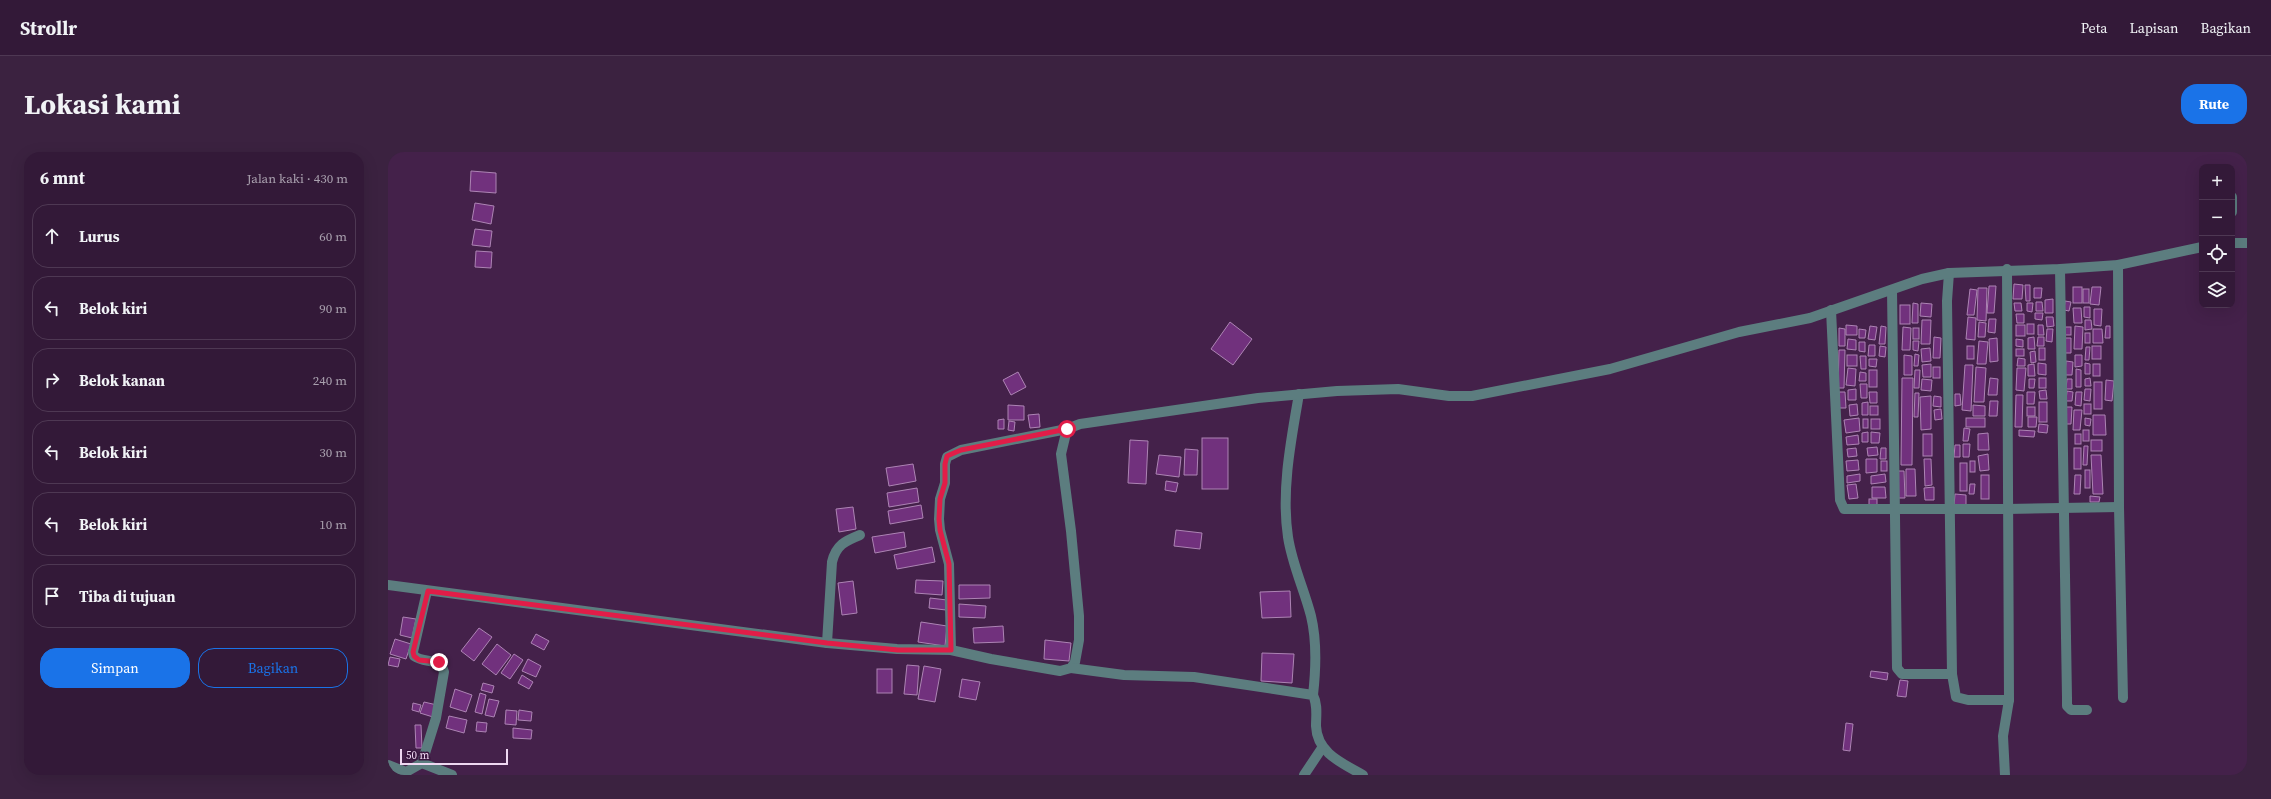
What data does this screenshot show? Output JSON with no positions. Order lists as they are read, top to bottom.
{
  "scale_bar": "50 m",
  "page": {
    "header": "Strollr",
    "nav": ["Peta", "Lapisan", "Bagikan"],
    "buttons": [
      "Rute",
      ["Simpan", "Bagikan"]
    ],
    "title": "Lokasi kami",
    "heading": ["6 mnt", "Jalan kaki · 430 m"],
    "map_buttons": ["+", "−"],
    "list": [
      ["Lurus", "60 m"],
      ["Belok kiri", "90 m"],
      ["Belok kanan", "240 m"],
      ["Belok kiri", "30 m"],
      ["Belok kiri", "10 m"],
      "Tiba di tujuan"
    ],
    "scale": "50 m"
  }
}
